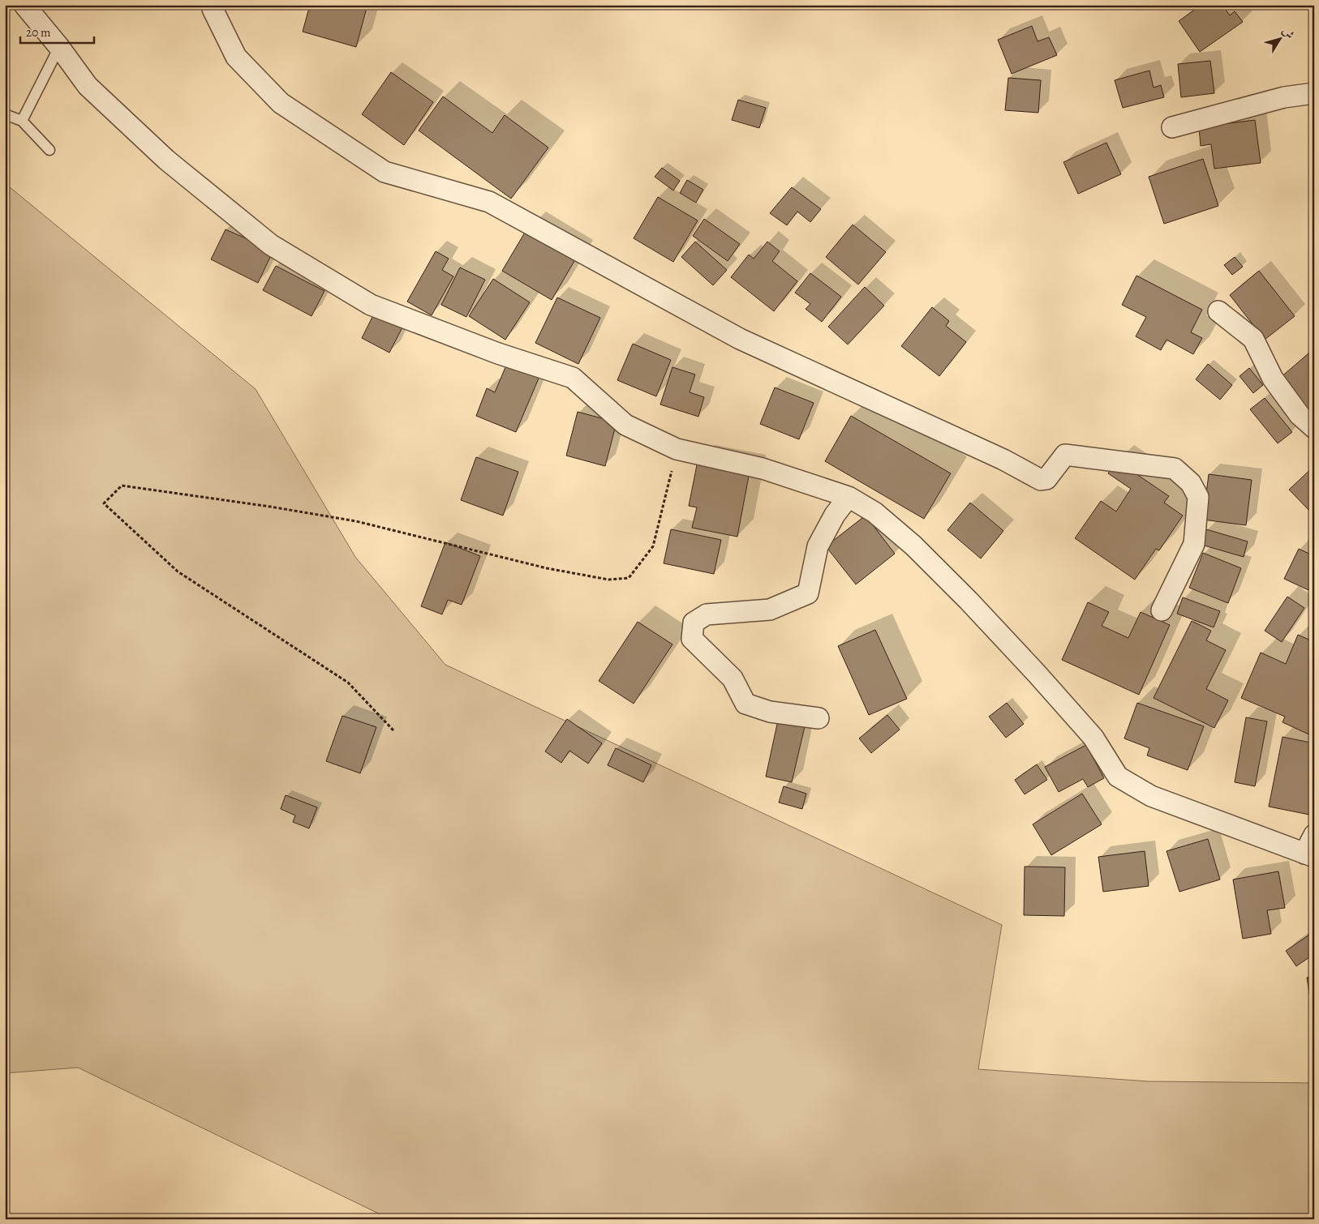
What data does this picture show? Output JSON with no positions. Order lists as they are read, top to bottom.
{
  "scale_bar": "20 m",
  "north": "top right"
}
